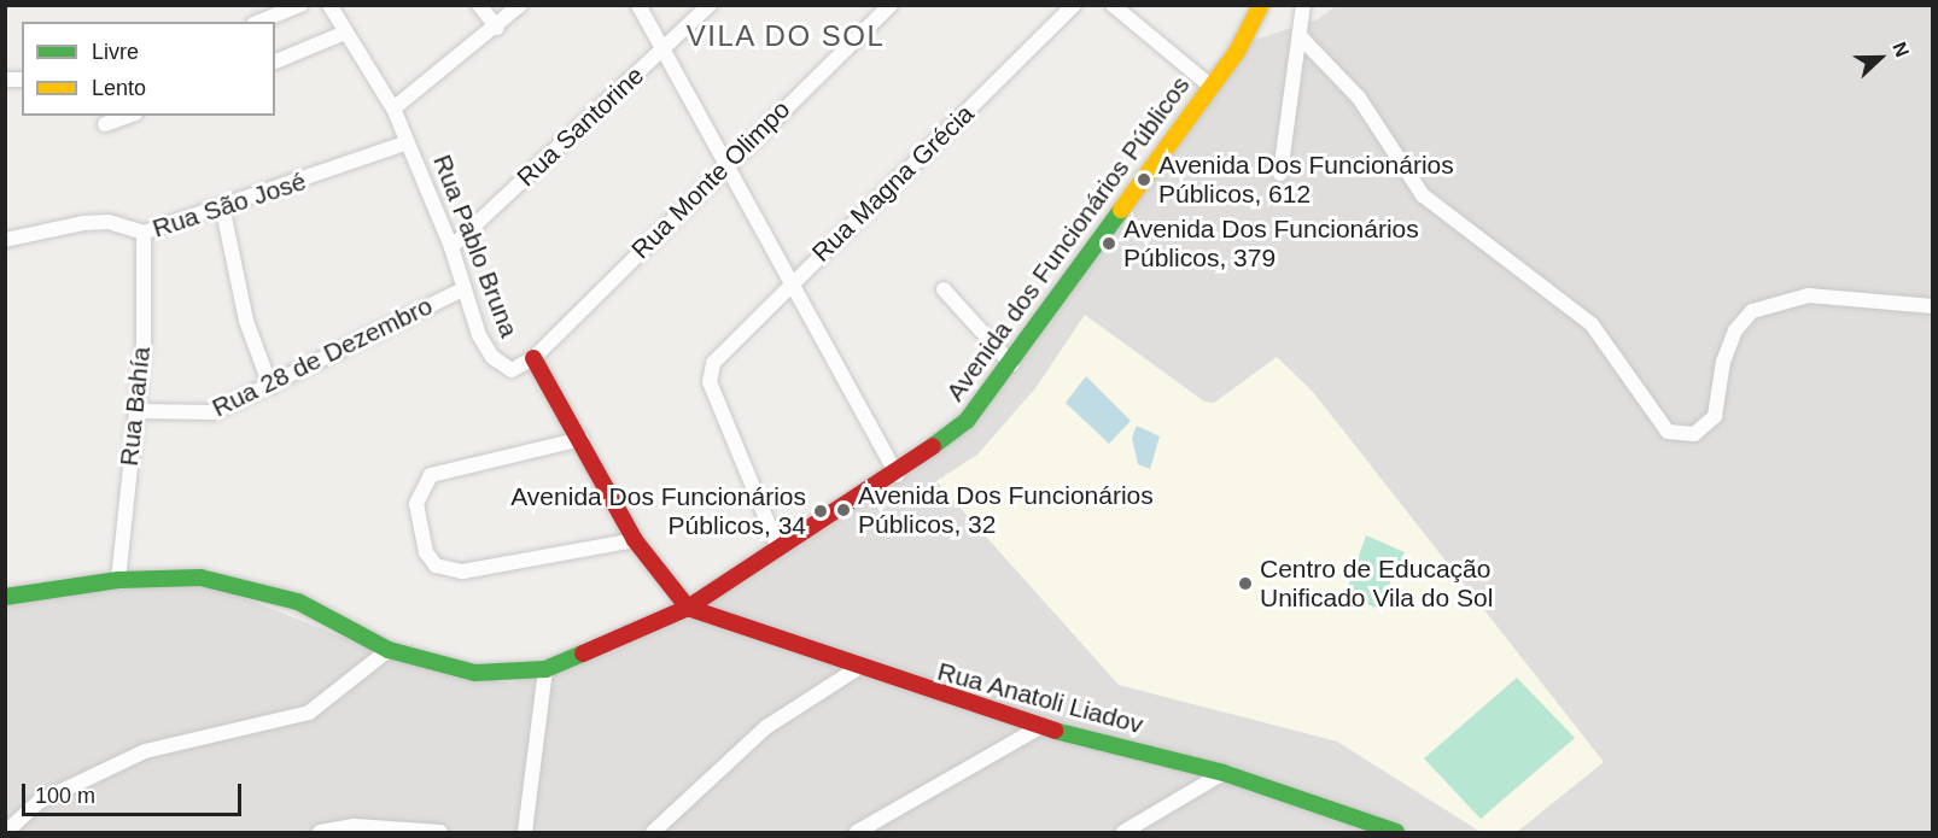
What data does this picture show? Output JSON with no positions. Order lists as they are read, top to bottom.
{
  "streets": {
    "street": [
      "Rua Santorine",
      "Rua Monte Olimpo",
      "Rua Magna Grécia",
      "Rua São José",
      "Avenida dos Funcionários Públicos",
      "Rua Pablo Bruna",
      "Rua 28 de Dezembro",
      "Rua Bahía",
      "Rua Anatoli Liadov"
    ]
  },
  "crossings": [
    ["Rua Santorine", "Rua Pablo Bruna"],
    ["Rua Monte Olimpo", "Rua Pablo Bruna"],
    ["Rua Magna Grécia", "Avenida dos Funcionários Públicos"],
    ["Rua São José", "Rua Pablo Bruna"],
    ["Rua São José", "Rua Bahía"],
    ["Avenida dos Funcionários Públicos", "Rua Pablo Bruna"],
    ["Avenida dos Funcionários Públicos", "Rua Bahía"],
    ["Avenida dos Funcionários Públicos", "Rua Anatoli Liadov"],
    ["Rua Pablo Bruna", "Rua 28 de Dezembro"],
    ["Rua Pablo Bruna", "Rua Anatoli Liadov"],
    ["Rua 28 de Dezembro", "Rua Bahía"]
  ],
  "districts": ["VILA DO SOL"],
  "places": [
    "Avenida Dos Funcionários Públicos, 612",
    "Avenida Dos Funcionários Públicos, 379",
    "Avenida Dos Funcionários Públicos, 32",
    "Avenida Dos Funcionários Públicos, 34",
    "Centro de Educação Unificado Vila do Sol"
  ],
  "legend": ["Livre", "Lento"],
  "scale_bar": "100 m",
  "north": "right"
}
